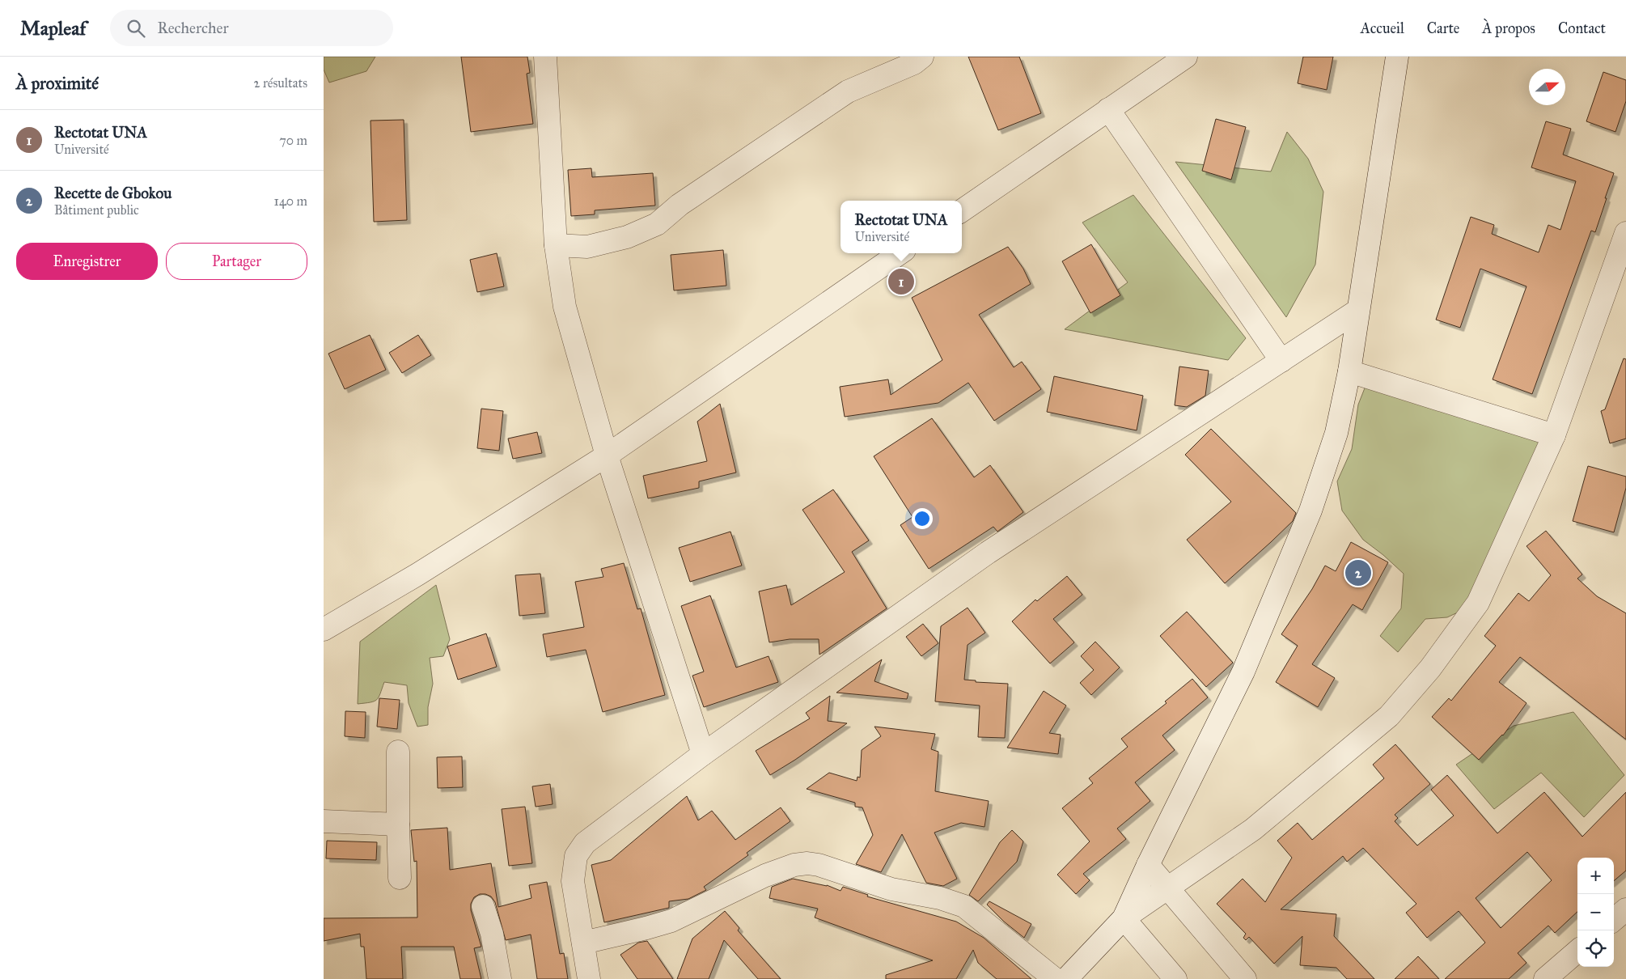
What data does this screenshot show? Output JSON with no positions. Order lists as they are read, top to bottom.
{
  "north": "right",
  "page": {
    "header": "Mapleaf",
    "search": "Rechercher",
    "nav": [
      "Accueil",
      "Carte",
      "À propos",
      "Contact"
    ],
    "heading": ["À proximité", "2 résultats"],
    "list": [
      {
        "mark": "1",
        "name": "Rectotat UNA",
        "note": "Université",
        "value": "70 m"
      },
      {
        "mark": "2",
        "name": "Recette de Gbokou",
        "note": "Bâtiment public",
        "value": "140 m"
      }
    ],
    "popup": ["Rectotat UNA", "Université"],
    "buttons": ["Enregistrer", "Partager"],
    "pins": ["1", "2"],
    "map_buttons": ["+", "−"]
  }
}
